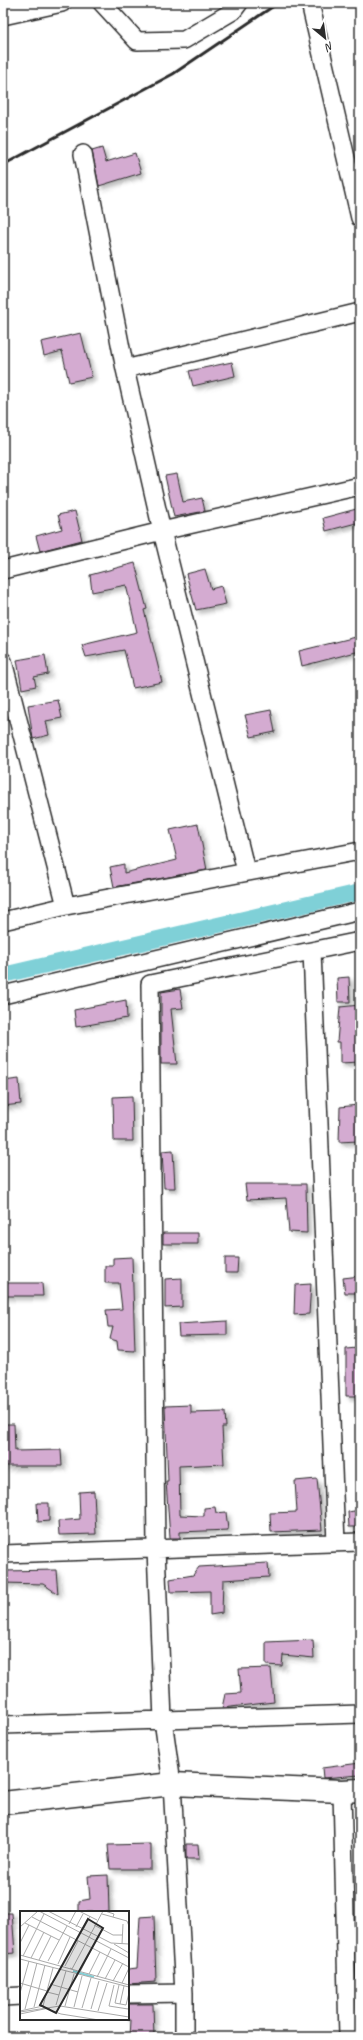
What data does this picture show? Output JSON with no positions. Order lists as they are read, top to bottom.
{
  "north": "bottom right"
}
